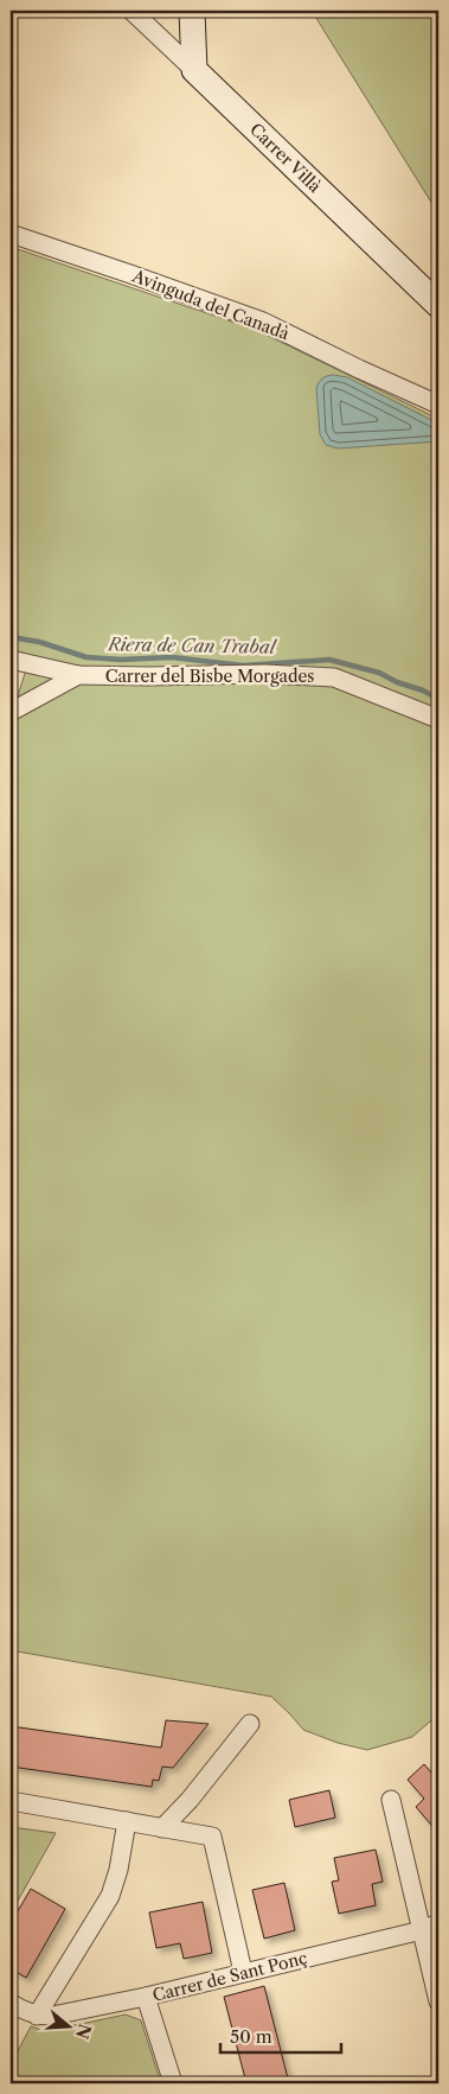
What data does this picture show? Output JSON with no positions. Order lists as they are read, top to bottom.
{
  "streets": {
    "street": [
      "Carrer Villà",
      "Avinguda del Canadà",
      "Carrer del Bisbe Morgades",
      "Carrer de Sant Ponç"
    ]
  },
  "water": ["Riera de Can Trabal"],
  "scale_bar": "50 m",
  "north": "right"
}
